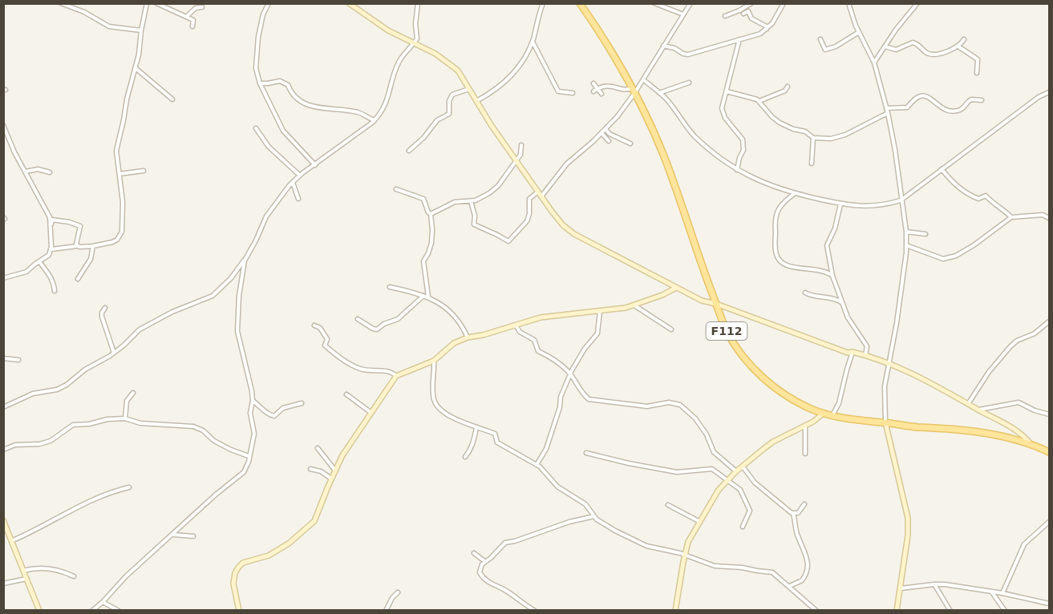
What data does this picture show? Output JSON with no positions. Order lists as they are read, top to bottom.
{
  "streets": {
    "main road": ["F112"]
  }
}
